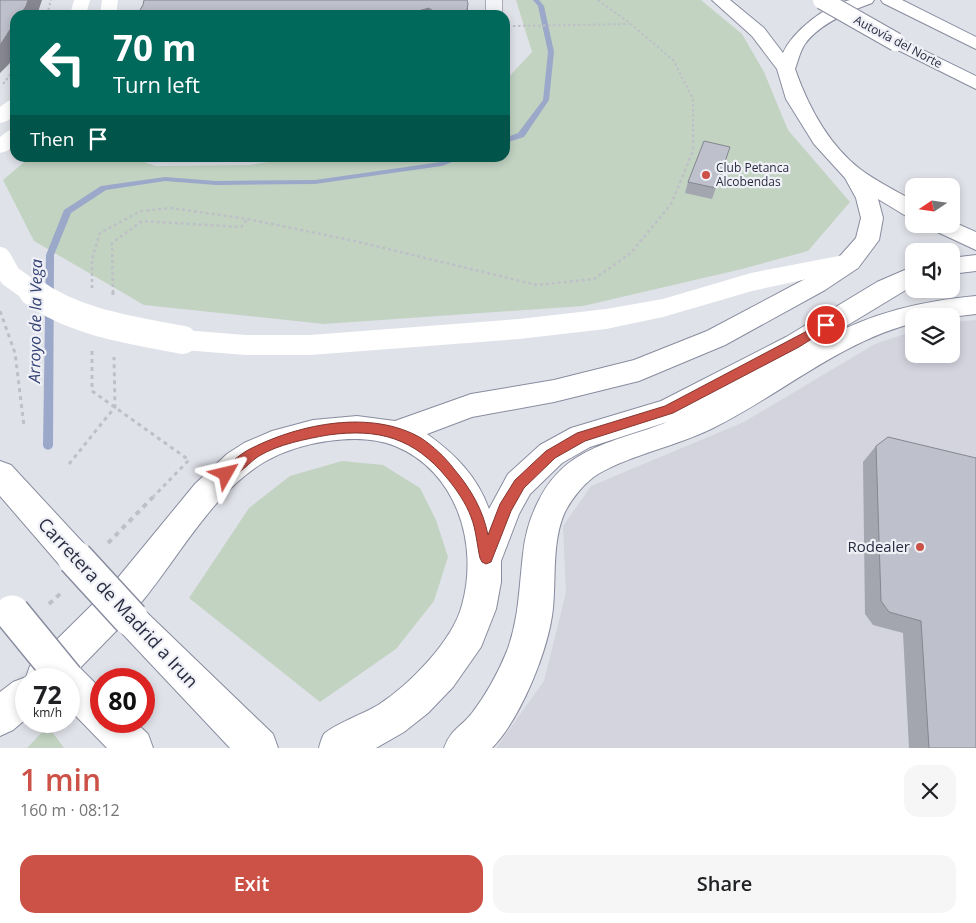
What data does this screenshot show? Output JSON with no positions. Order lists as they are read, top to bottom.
{
  "streets": {
    "main road": ["Autovía del Norte", "Carretera de Madrid a Irun"]
  },
  "water": ["Arroyo de la Vega"],
  "places": ["Club Petanca Alcobendas", "Rodealer"],
  "north": "left",
  "page": {
    "turn": ["70 m", "Turn left"],
    "then": "Then",
    "speed": "72 km/h",
    "limit": "80",
    "heading": ["1 min", "160 m · 08:12"],
    "buttons": ["Exit", "Share"]
  }
}
